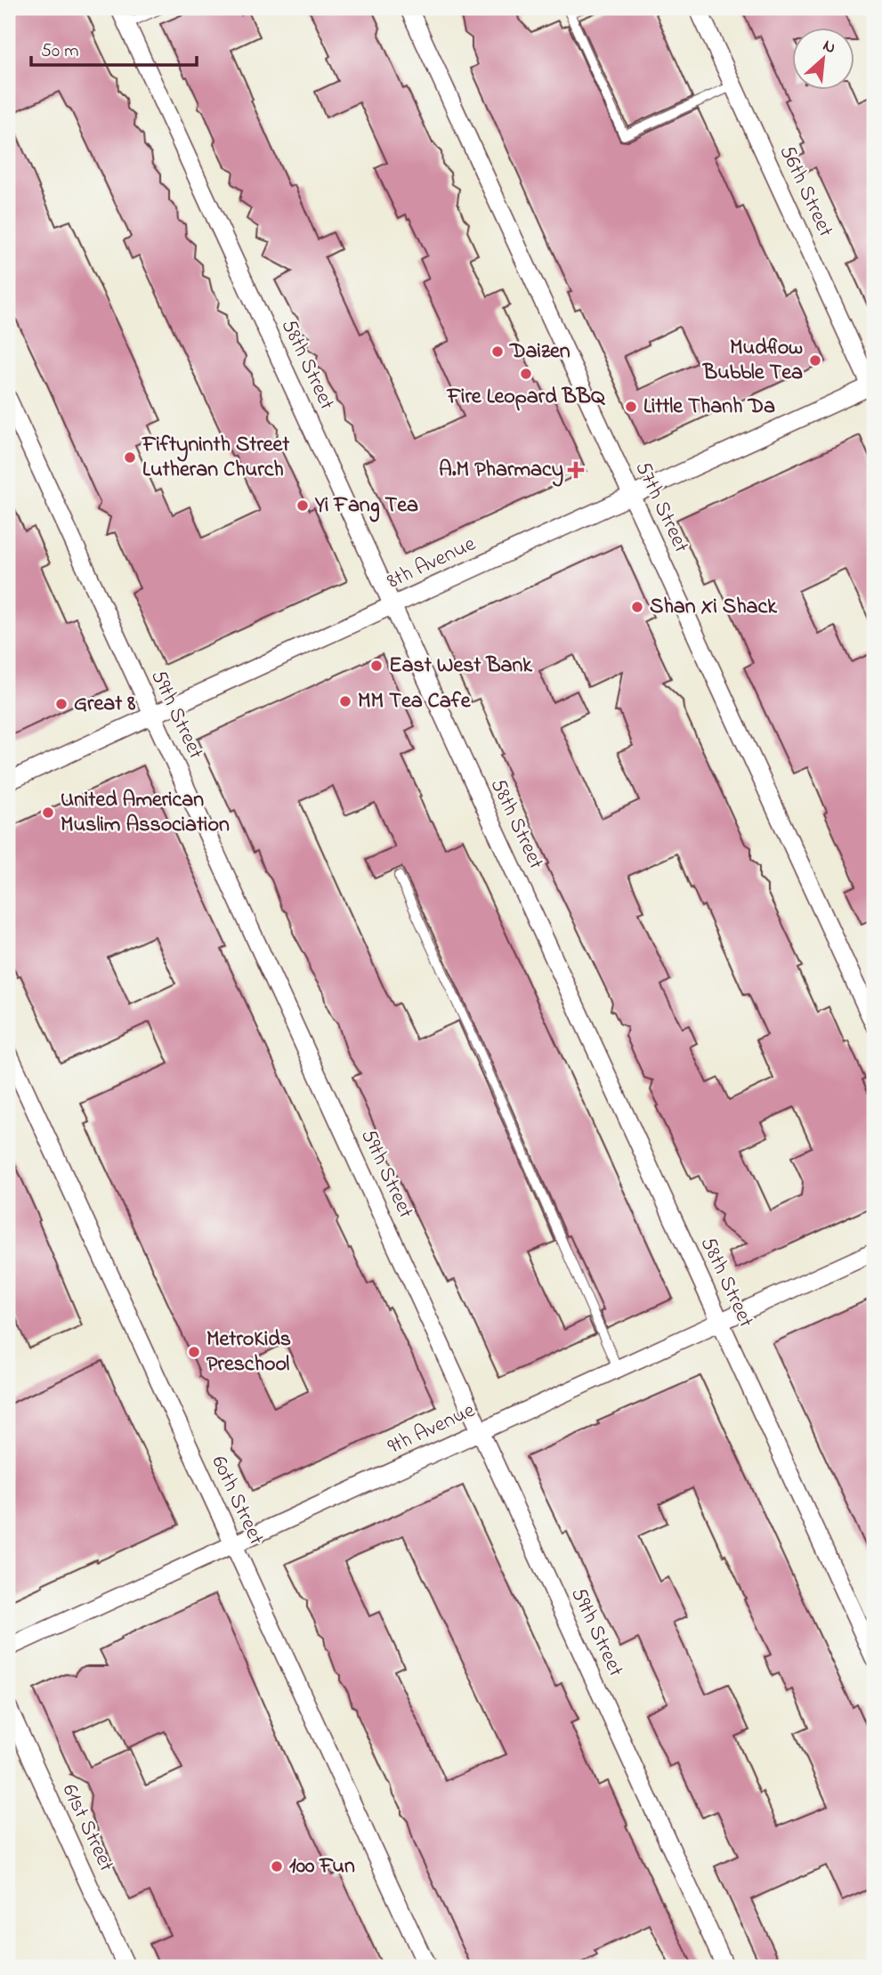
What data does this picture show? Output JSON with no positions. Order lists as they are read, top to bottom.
{
  "streets": {
    "street": [
      "56th Street",
      "58th Street",
      "57th Street",
      "8th Avenue",
      "59th Street",
      "9th Avenue",
      "60th Street",
      "61st Street"
    ]
  },
  "crossings": [
    ["56th Street", "8th Avenue"],
    ["58th Street", "8th Avenue"],
    ["58th Street", "9th Avenue"],
    ["57th Street", "8th Avenue"],
    ["8th Avenue", "59th Street"],
    ["59th Street", "9th Avenue"],
    ["9th Avenue", "60th Street"]
  ],
  "places": {
    "other": [
      "Daizen",
      "Mudflow Bubble Tea",
      "Fire Leopard BBQ",
      "Little Thanh Da",
      "Fiftyninth Street Lutheran Church",
      "Yi Fang Tea",
      "Shan Xi Shack",
      "East West Bank",
      "MM Tea Cafe",
      "Great 8",
      "United American Muslim Association",
      "MetroKids Preschool",
      "100 Fun"
    ],
    "health": ["A.M Pharmacy"]
  },
  "scale_bar": "50 m",
  "north": "top right"
}
